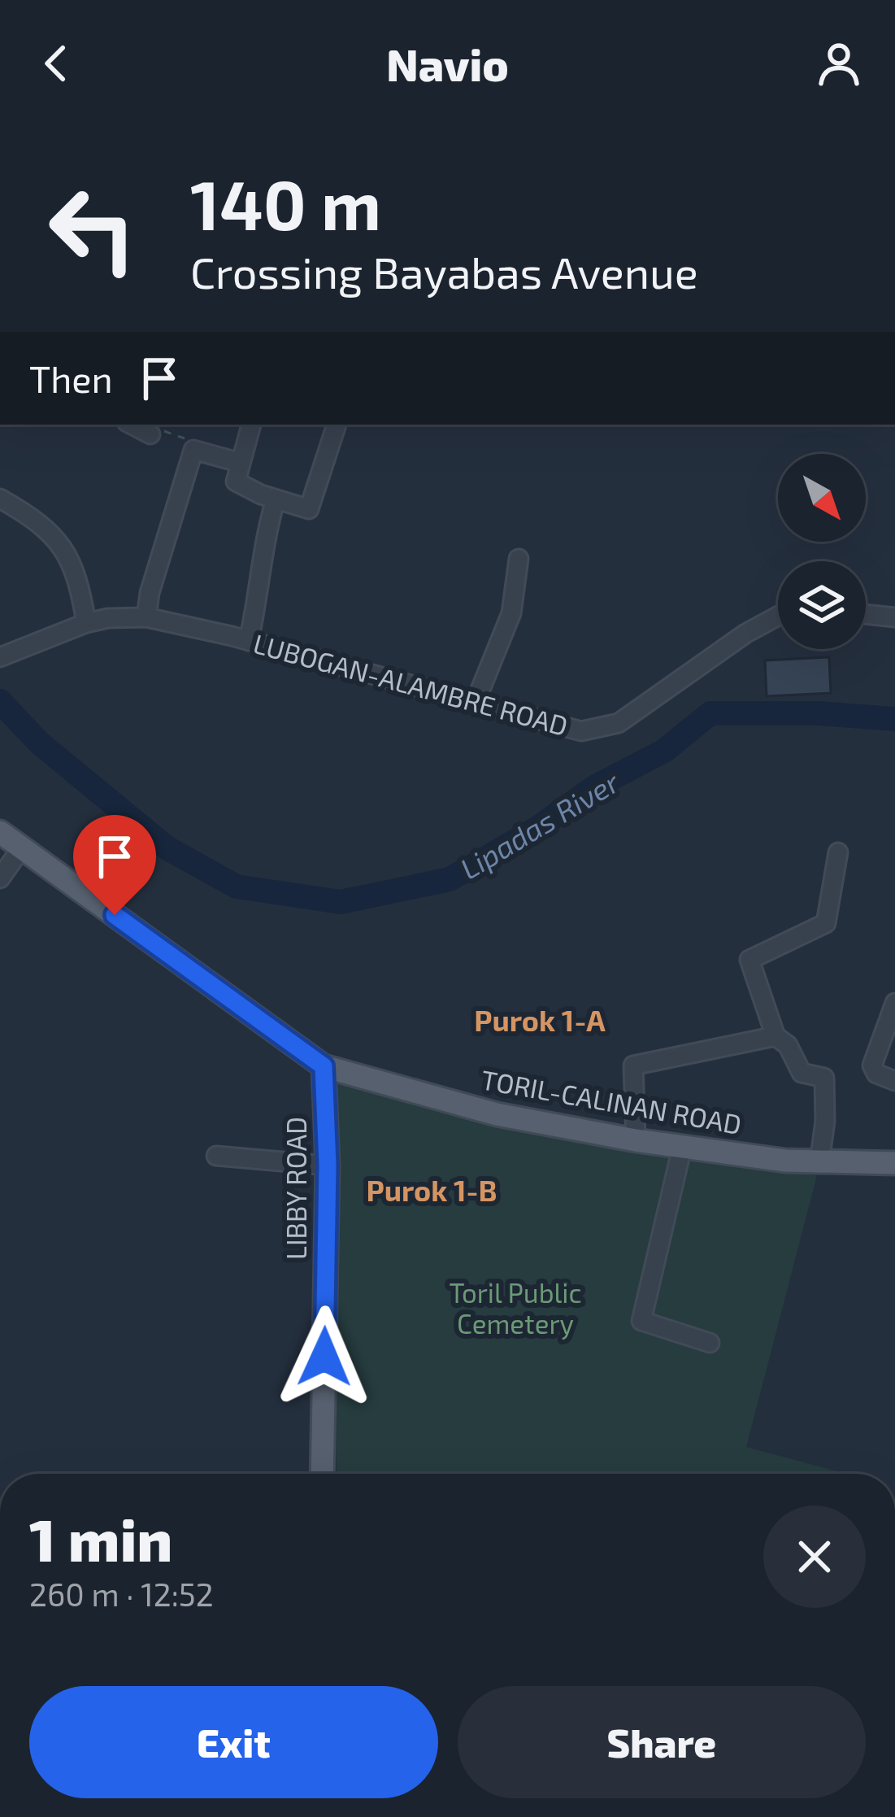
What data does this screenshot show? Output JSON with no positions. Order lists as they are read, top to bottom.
{
  "streets": {
    "main road": ["TORIL-CALINAN ROAD", "LIBBY ROAD"],
    "street": ["LUBOGAN-ALAMBRE ROAD"]
  },
  "crossings": [
    ["TORIL-CALINAN ROAD", "LIBBY ROAD"]
  ],
  "districts": ["Purok 1-A", "Purok 1-B"],
  "water": ["Lipadas River"],
  "parks": ["Toril Public Cemetery"],
  "north": "bottom right",
  "page": {
    "header": "Navio",
    "turn": ["140 m", "Crossing Bayabas Avenue"],
    "then": "Then",
    "heading": ["1 min", "260 m · 12:52"],
    "buttons": ["Exit", "Share"]
  }
}
